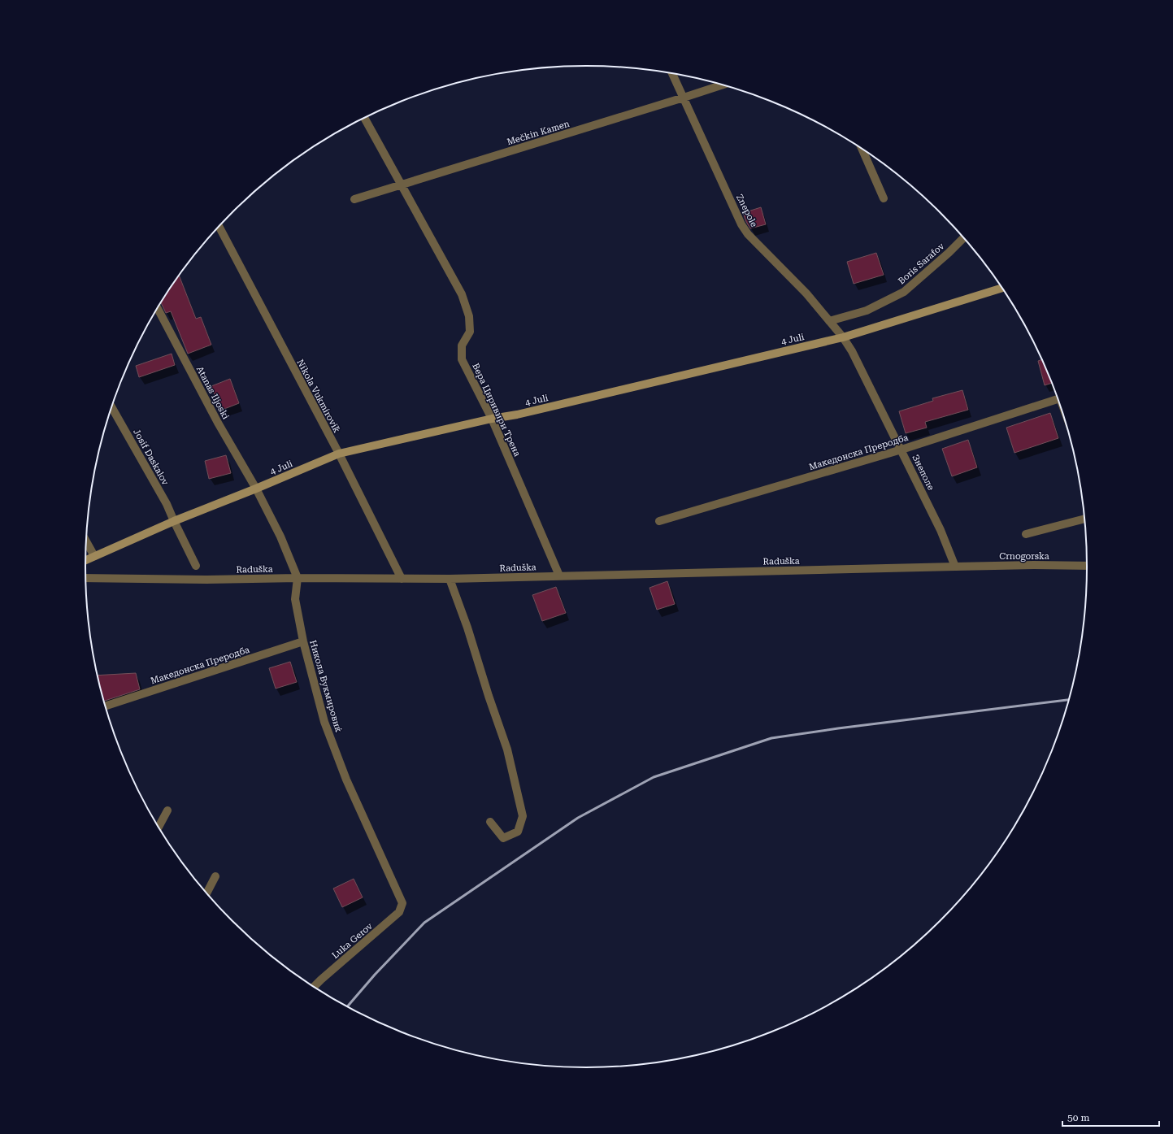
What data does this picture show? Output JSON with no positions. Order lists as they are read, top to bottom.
{
  "streets": {
    "street": [
      "Mečkin Kamen",
      "Znepole",
      "Boris Sarafov",
      "4 Juli",
      "Atanas Iljoski",
      "Nikola Vukmiroviḱ",
      "Вера Циривири Трена",
      "Македонска Преродба",
      "Josif Daskalov",
      "Знеполе",
      "Crnogorska",
      "Raduška",
      "Никола Вукмировиќ",
      "Luka Gerov"
    ]
  },
  "crossings": [
    ["Mečkin Kamen", "Znepole"],
    ["Mečkin Kamen", "Вера Циривири Трена"],
    ["Znepole", "Boris Sarafov"],
    ["Znepole", "4 Juli"],
    ["Znepole", "Знеполе"],
    ["4 Juli", "Atanas Iljoski"],
    ["4 Juli", "Nikola Vukmiroviḱ"],
    ["4 Juli", "Вера Циривири Трена"],
    ["4 Juli", "Josif Daskalov"],
    ["4 Juli", "Знеполе"],
    ["4 Juli", "Никола Вукмировиќ"],
    ["Atanas Iljoski", "Никола Вукмировиќ"],
    ["Nikola Vukmiroviḱ", "Raduška"],
    ["Вера Циривири Трена", "Raduška"],
    ["Македонска Преродба", "Знеполе"],
    ["Македонска Преродба", "Никола Вукмировиќ"],
    ["Знеполе", "Crnogorska"],
    ["Знеполе", "Raduška"],
    ["Crnogorska", "Raduška"],
    ["Raduška", "Никола Вукмировиќ"],
    ["Никола Вукмировиќ", "Luka Gerov"]
  ],
  "scale_bar": "50 m"
}
